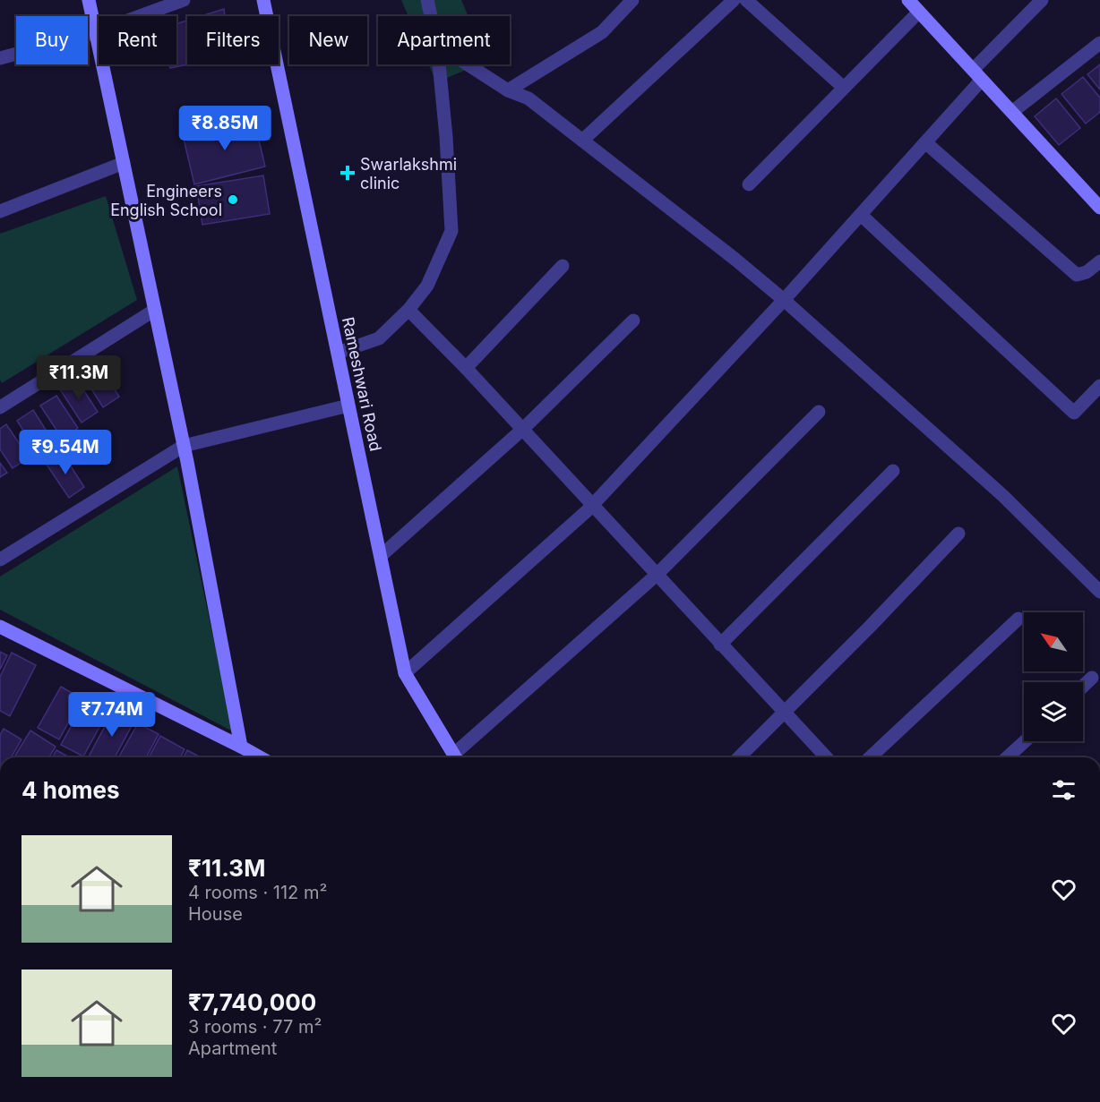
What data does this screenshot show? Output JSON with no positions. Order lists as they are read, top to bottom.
{
  "streets": {
    "street": ["Rameshwari Road"]
  },
  "places": {
    "health": ["Swarlakshmi clinic"],
    "other": ["Engineers English School"]
  },
  "north": "top left",
  "page": {
    "chip": [
      "Buy",
      "Rent",
      "Filters",
      "New",
      "Apartment"
    ],
    "price": [
      "₹8.85M",
      "₹11.3M",
      "₹9.54M",
      "₹7.74M"
    ],
    "heading": "4 homes",
    "list": [
      {
        "name": "₹11.3M",
        "note": "4 rooms · 112 m² · House"
      },
      {
        "name": "₹7,740,000",
        "note": "3 rooms · 77 m² · Apartment"
      }
    ]
  }
}
